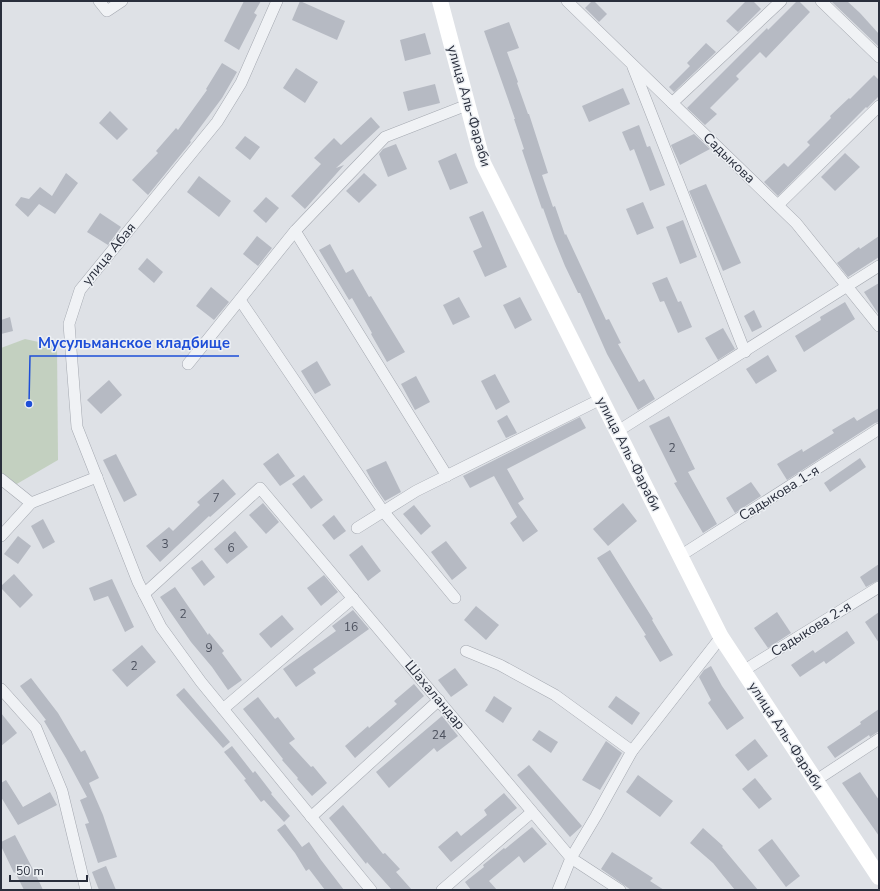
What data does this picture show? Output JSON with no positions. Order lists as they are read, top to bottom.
{
  "streets": {
    "main road": ["улица Аль-Фараби"],
    "street": [
      "Садыкова",
      "улица Абая",
      "Садыкова 1-я",
      "Садыкова 2-я",
      "Шахаландар"
    ]
  },
  "crossings": [
    ["улица Аль-Фараби", "Садыкова 1-я"],
    ["улица Аль-Фараби", "Садыкова 2-я"],
    ["улица Абая", "Шахаландар"]
  ],
  "places": ["Мусульманское кладбище"],
  "house_numbers": [
    "2",
    "7",
    "3",
    "6",
    "2",
    "16",
    "9",
    "2",
    "24"
  ],
  "scale_bar": "50 m"
}
